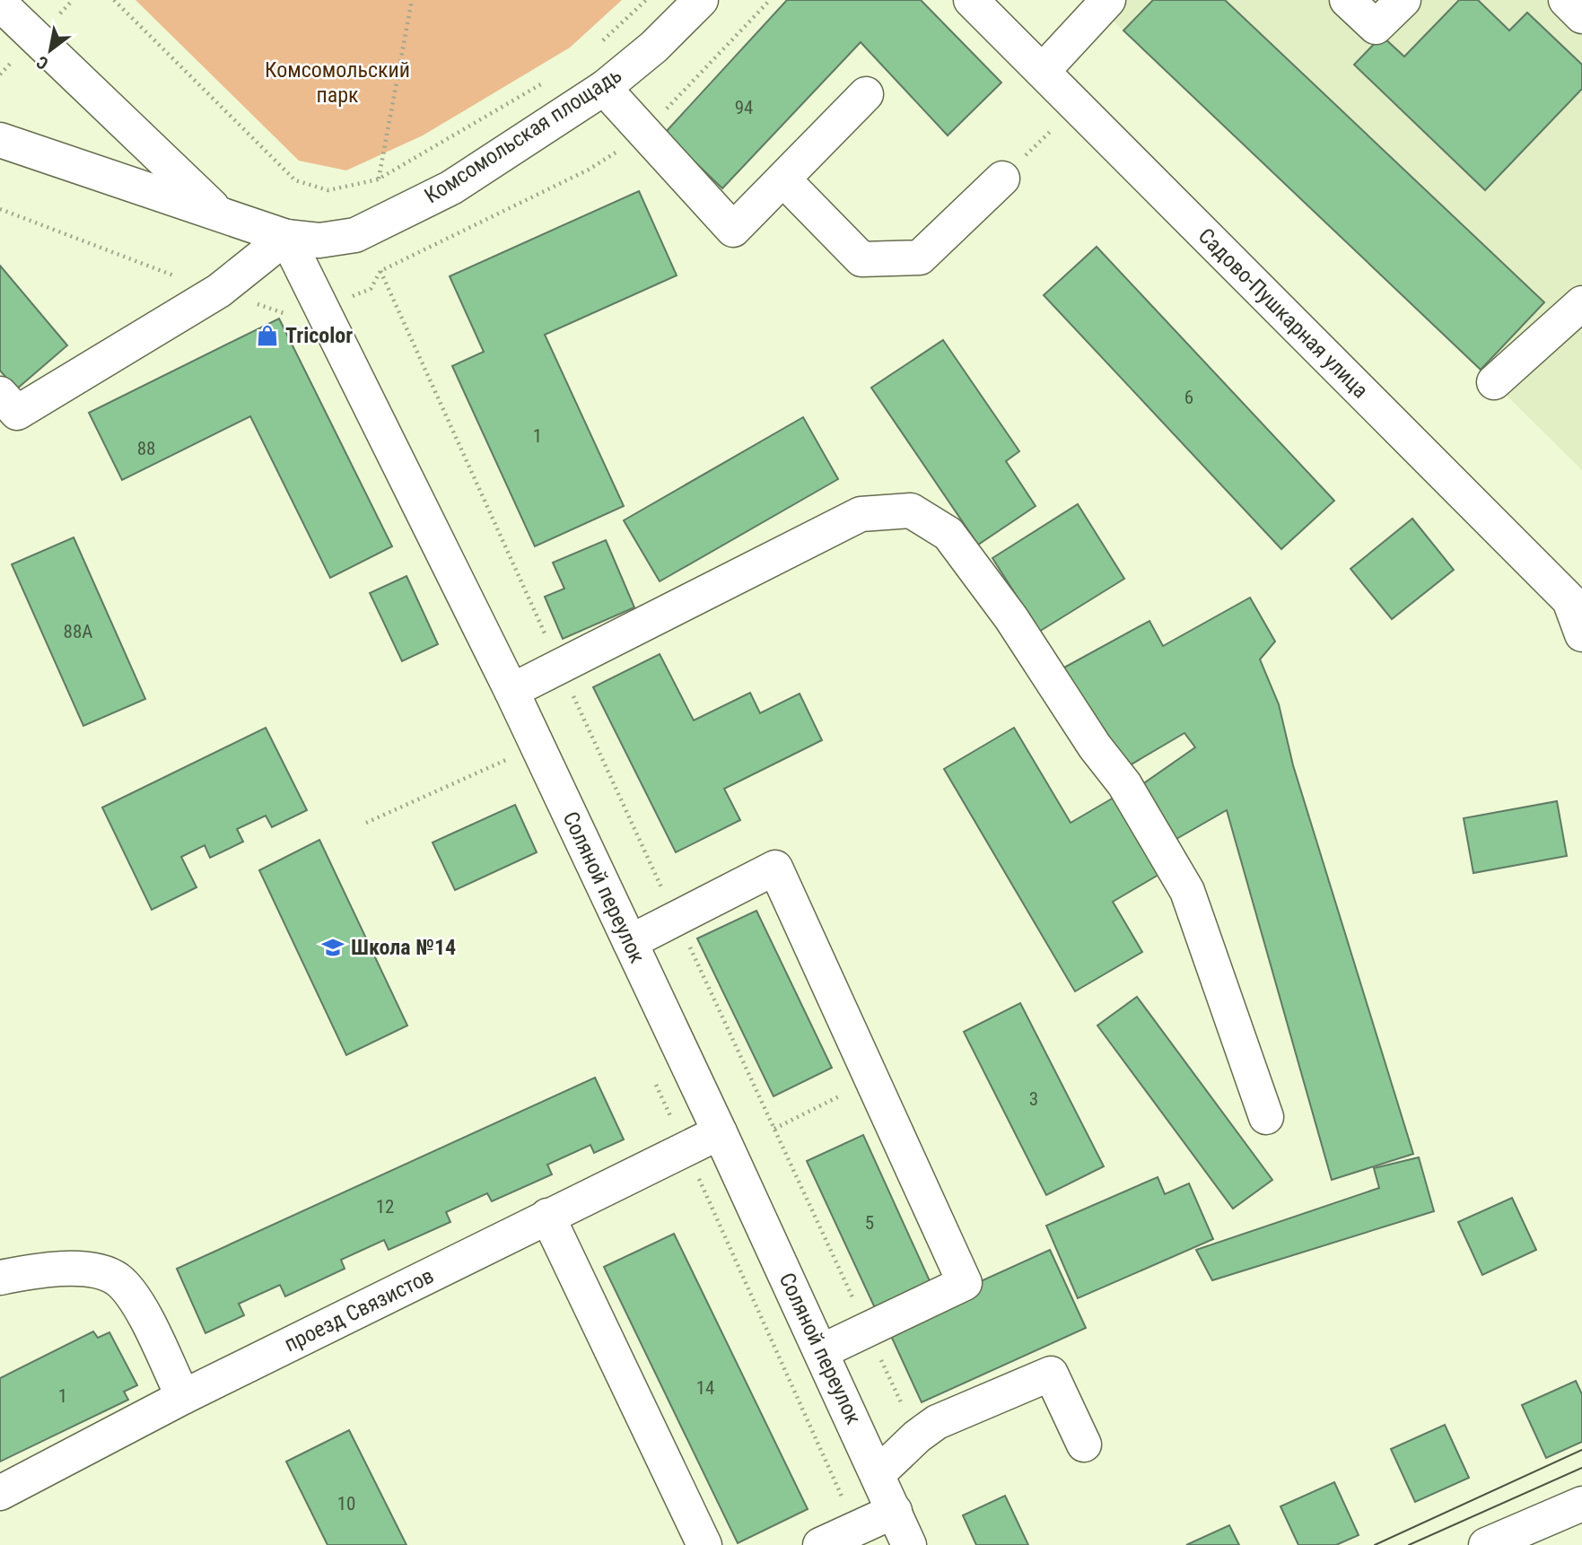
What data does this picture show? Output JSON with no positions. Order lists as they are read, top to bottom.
{
  "streets": {
    "street": [
      "Комсомольская площадь",
      "Садово-Пушкарная улица",
      "Соляной переулок",
      "проезд Связистов"
    ]
  },
  "crossings": [
    ["Комсомольская площадь", "Соляной переулок"],
    ["Соляной переулок", "проезд Связистов"]
  ],
  "parks": ["Комсомольский парк"],
  "places": {
    "shop": ["Tricolor"],
    "school or university": ["Школа №14"]
  },
  "house_numbers": [
    "94",
    "6",
    "1",
    "88",
    "88А",
    "3",
    "12",
    "5",
    "14",
    "1",
    "10"
  ],
  "north": "bottom left"
}
